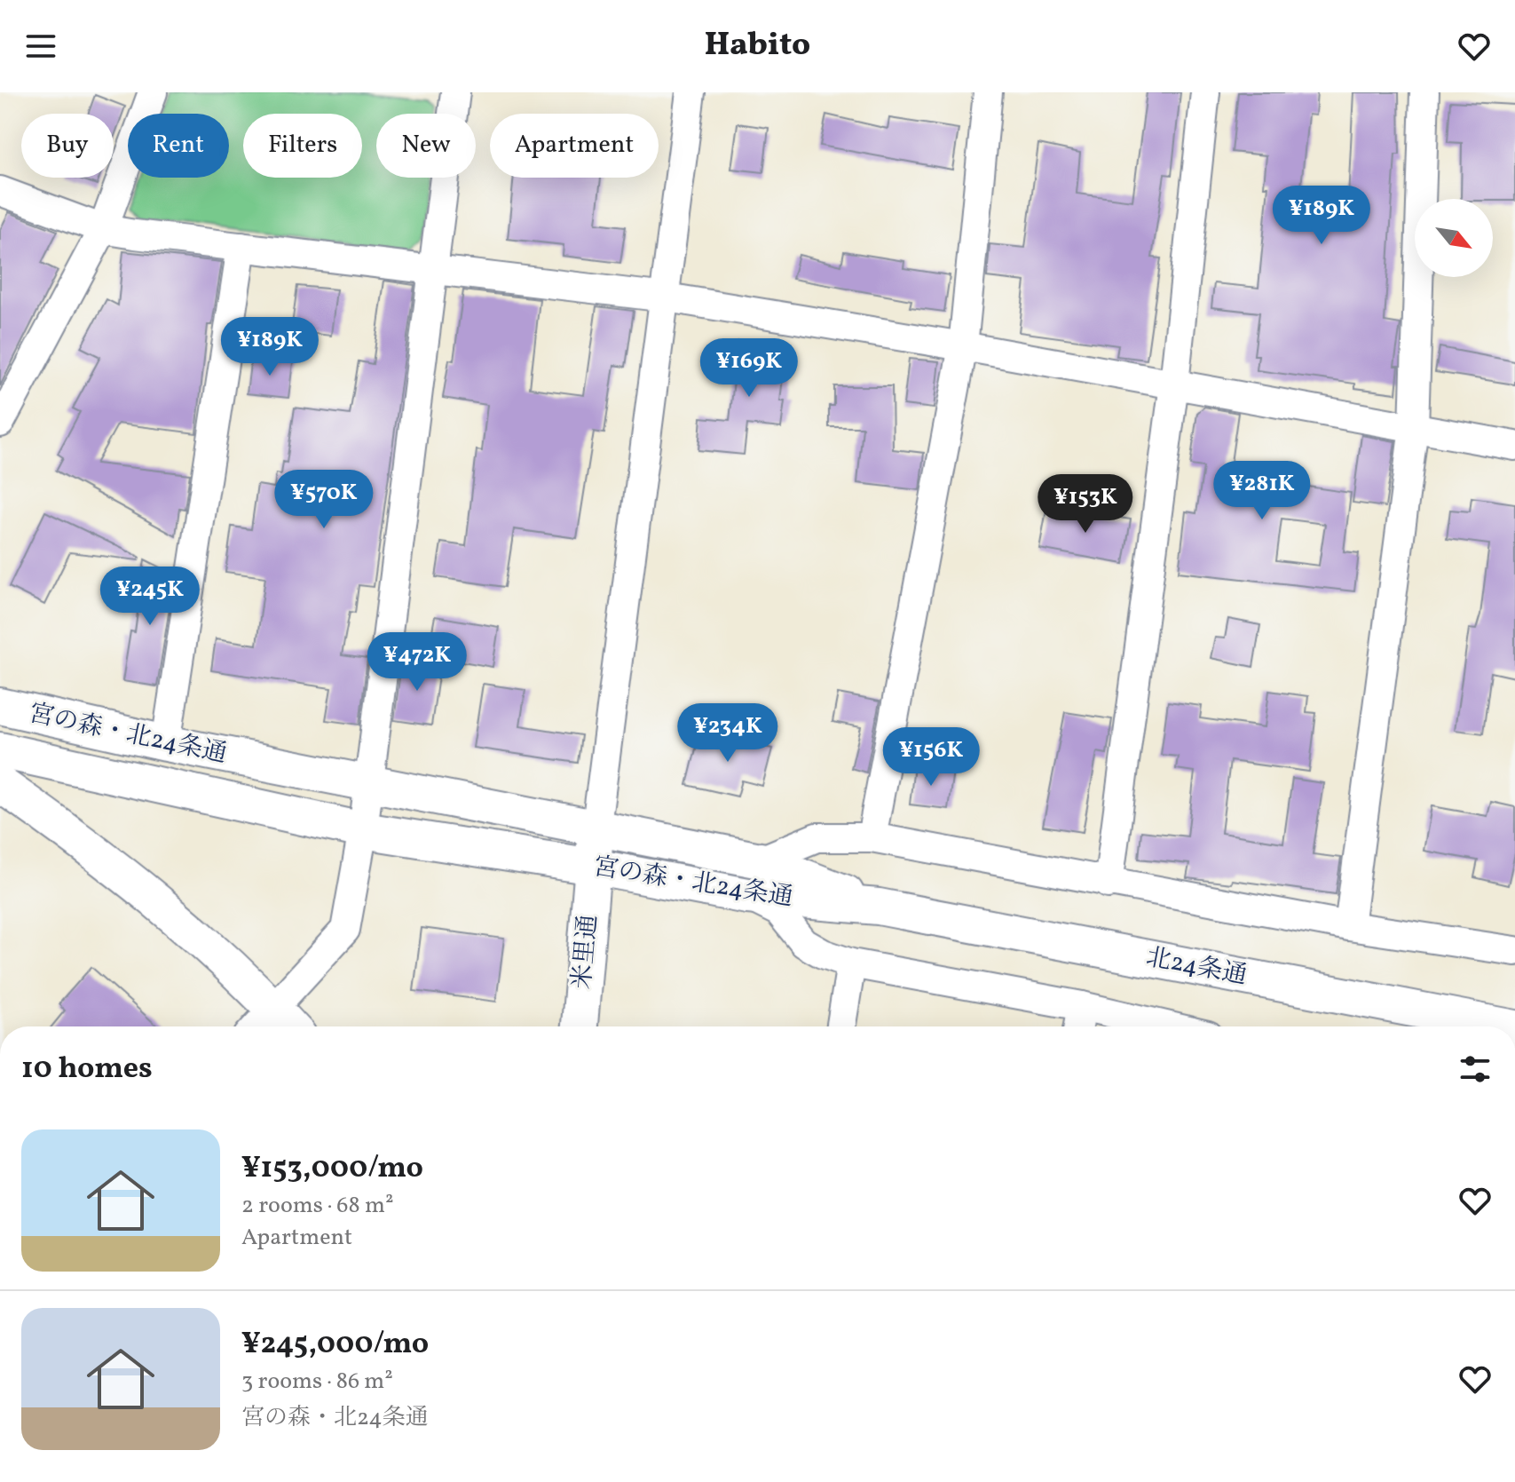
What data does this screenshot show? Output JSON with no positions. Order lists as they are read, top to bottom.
{
  "streets": {
    "street": ["宮の森・北24条通", "米里通", "北24条通"]
  },
  "crossings": [
    ["宮の森・北24条通", "米里通"],
    ["宮の森・北24条通", "北24条通"]
  ],
  "north": "bottom right",
  "page": {
    "header": "Habito",
    "chip": [
      "Buy",
      "Rent",
      "Filters",
      "New",
      "Apartment"
    ],
    "price": [
      "¥189K",
      "¥189K",
      "¥169K",
      "¥281K",
      "¥570K",
      "¥153K",
      "¥245K",
      "¥472K",
      "¥234K",
      "¥156K"
    ],
    "heading": "10 homes",
    "list": [
      {
        "name": "¥153,000/mo",
        "note": "2 rooms · 68 m² · Apartment"
      },
      {
        "name": "¥245,000/mo",
        "note": "3 rooms · 86 m² · 宮の森・北24条通"
      }
    ]
  }
}
